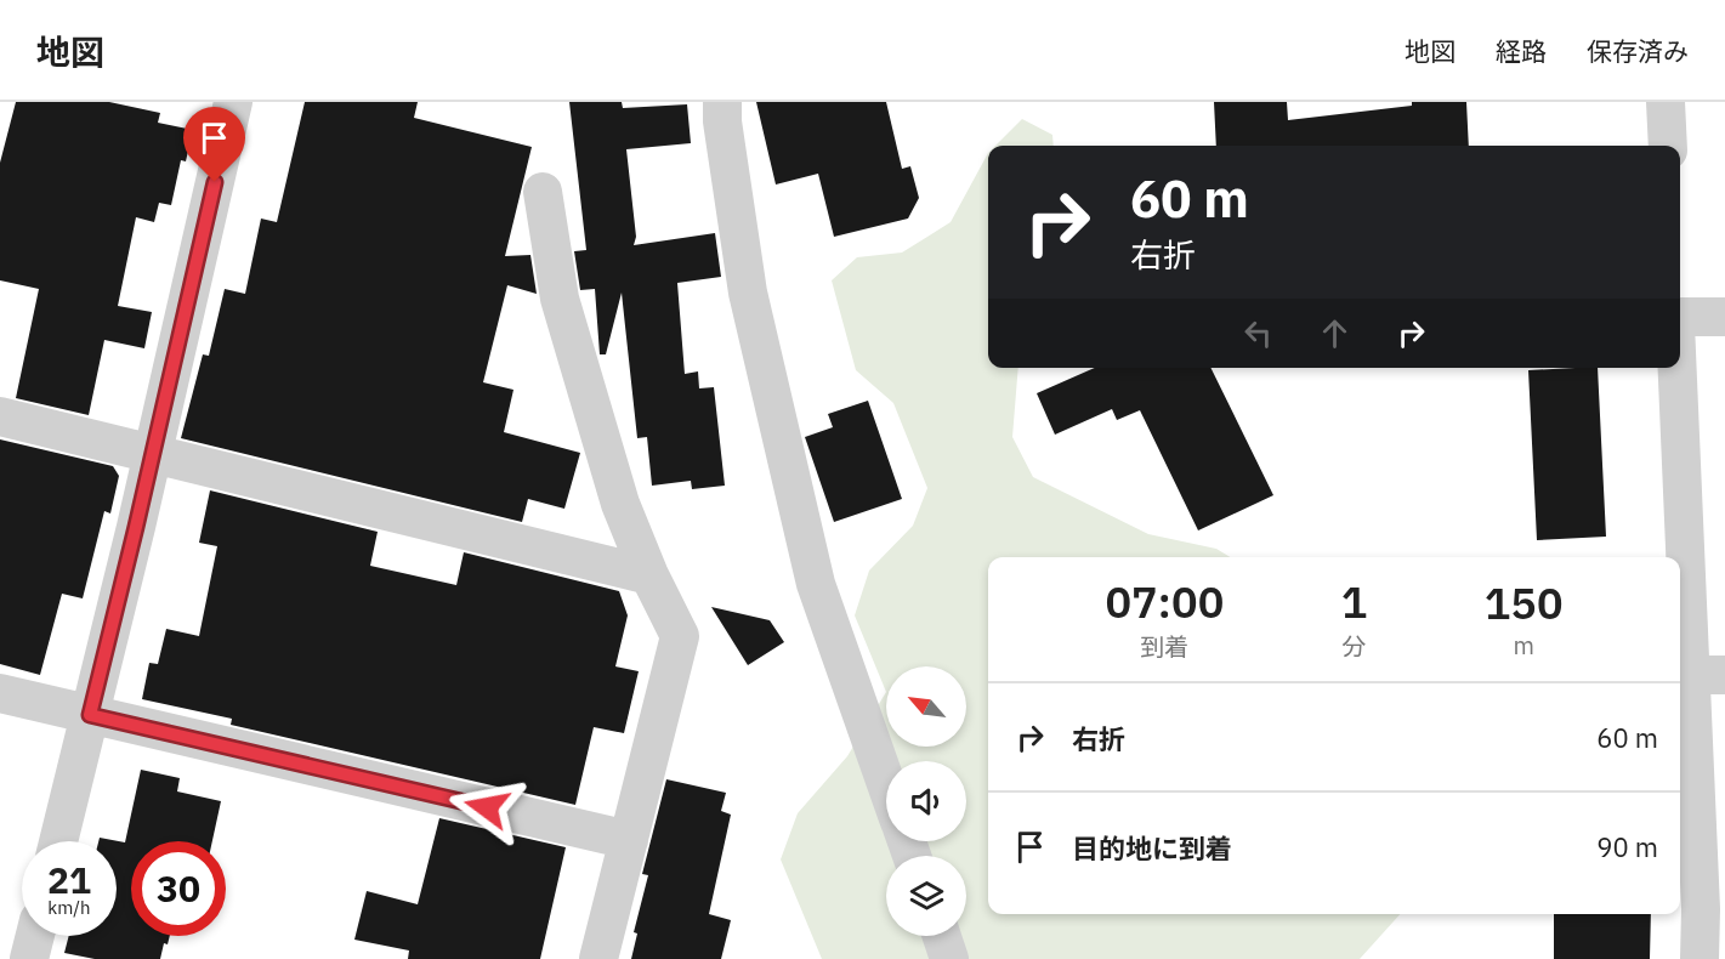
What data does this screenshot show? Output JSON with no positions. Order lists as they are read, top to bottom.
{
  "north": "top left",
  "page": {
    "header": "地図",
    "nav": ["地図", "経路", "保存済み"],
    "turn": ["60 m", "右折"],
    "eta": [
      "07:00",
      "到着",
      "1",
      "分",
      "150",
      "m"
    ],
    "list": [
      {
        "name": "右折",
        "value": "60 m"
      },
      {
        "name": "目的地に到着",
        "value": "90 m"
      }
    ],
    "speed": "21 km/h",
    "limit": "30"
  }
}
